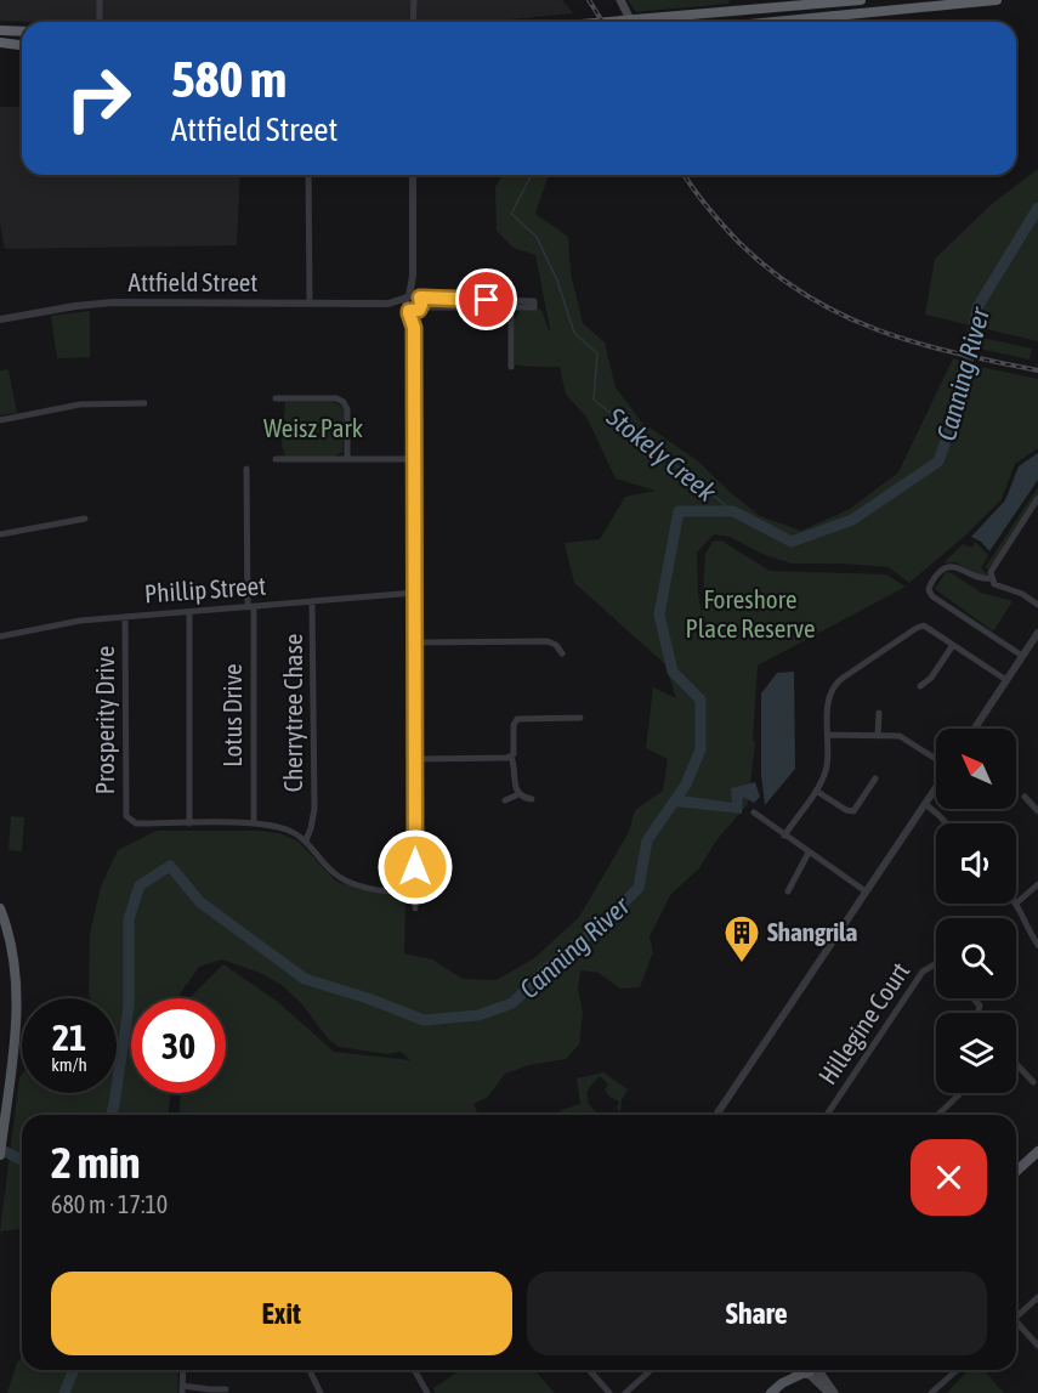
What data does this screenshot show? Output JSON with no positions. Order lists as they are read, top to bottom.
{
  "streets": {
    "street": [
      "Attfield Street",
      "Phillip Street",
      "Cherrytree Chase",
      "Lotus Drive",
      "Prosperity Drive",
      "Hillegine Court"
    ]
  },
  "crossings": [
    ["Phillip Street", "Cherrytree Chase"],
    ["Phillip Street", "Lotus Drive"],
    ["Phillip Street", "Prosperity Drive"],
    ["Cherrytree Chase", "Prosperity Drive"],
    ["Lotus Drive", "Prosperity Drive"]
  ],
  "water": ["Canning River", "Stokely Creek"],
  "parks": ["Weisz Park", "Foreshore Place Reserve"],
  "places": {
    "building": ["Shangrila"]
  },
  "north": "top left",
  "page": {
    "turn": ["580 m", "Attfield Street"],
    "speed": "21 km/h",
    "limit": "30",
    "heading": ["2 min", "680 m · 17:10"],
    "buttons": ["Exit", "Share"]
  }
}
